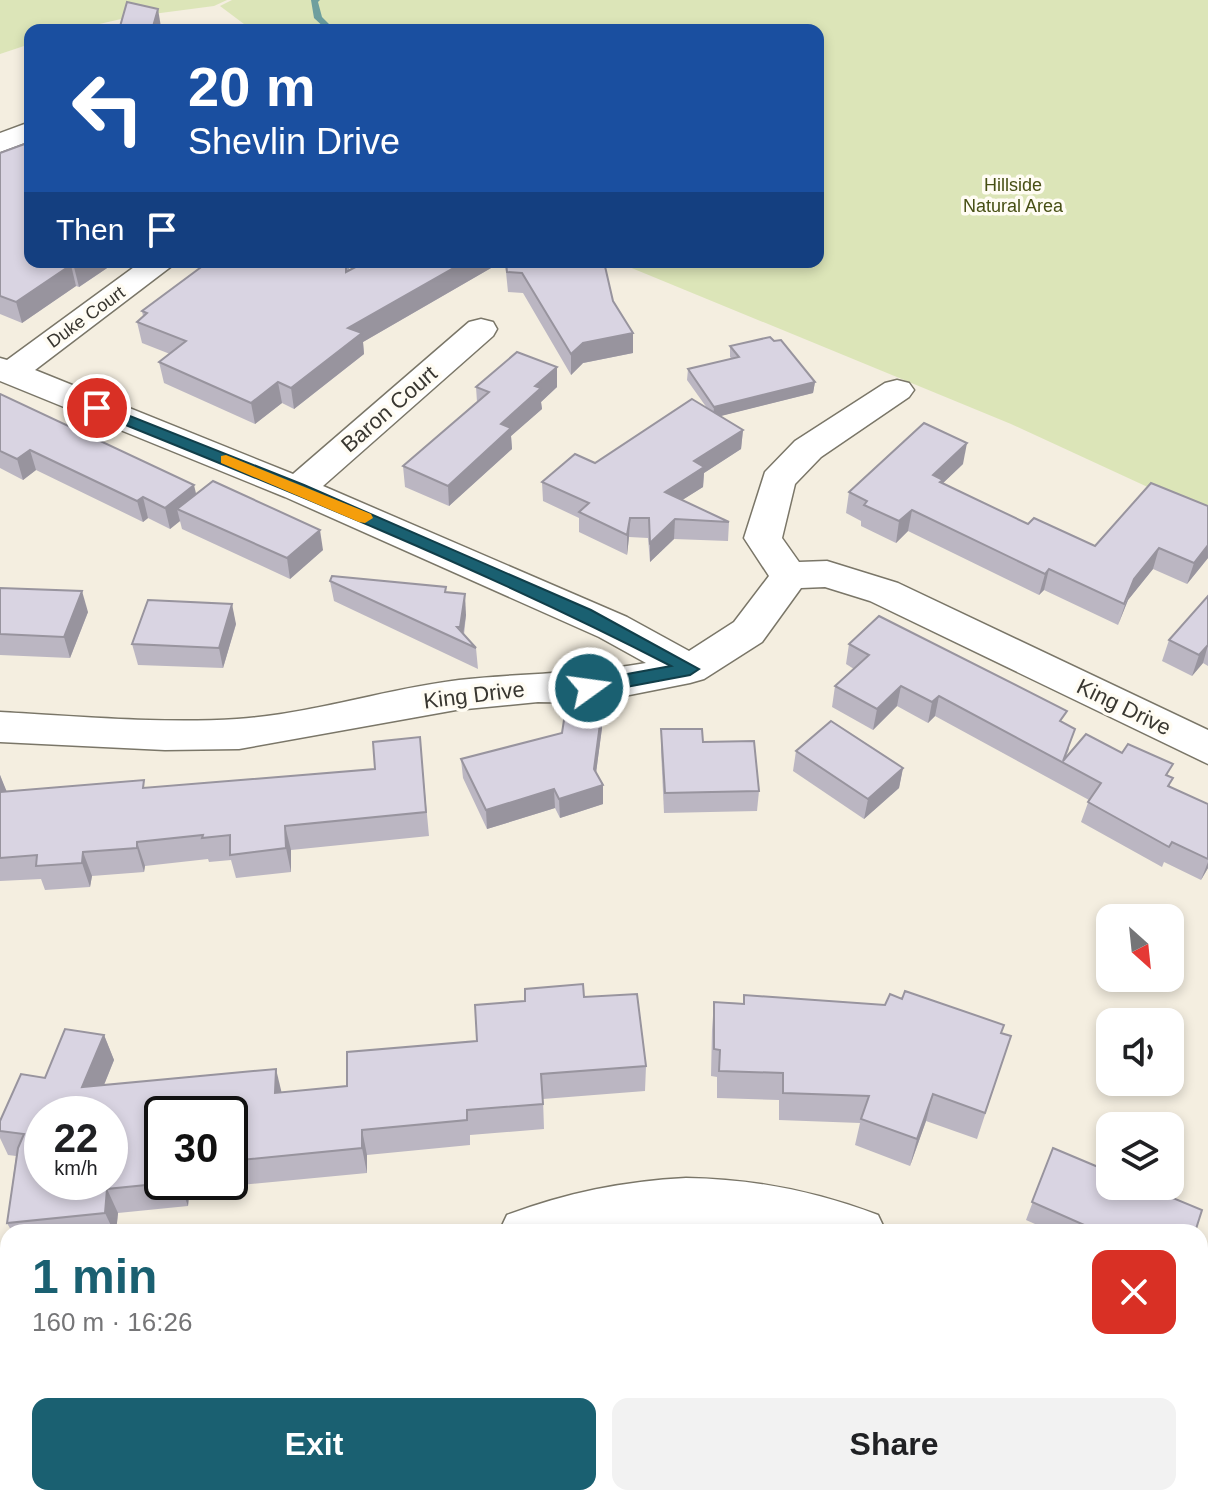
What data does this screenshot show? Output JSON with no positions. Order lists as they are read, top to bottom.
{
  "streets": {
    "street": ["Duke Court", "Baron Court", "King Drive"]
  },
  "parks": ["Hillside Natural Area"],
  "north": "bottom right",
  "page": {
    "turn": ["20 m", "Shevlin Drive"],
    "then": "Then",
    "speed": "22 km/h",
    "limit": "30",
    "heading": ["1 min", "160 m · 16:26"],
    "buttons": ["Exit", "Share"]
  }
}
